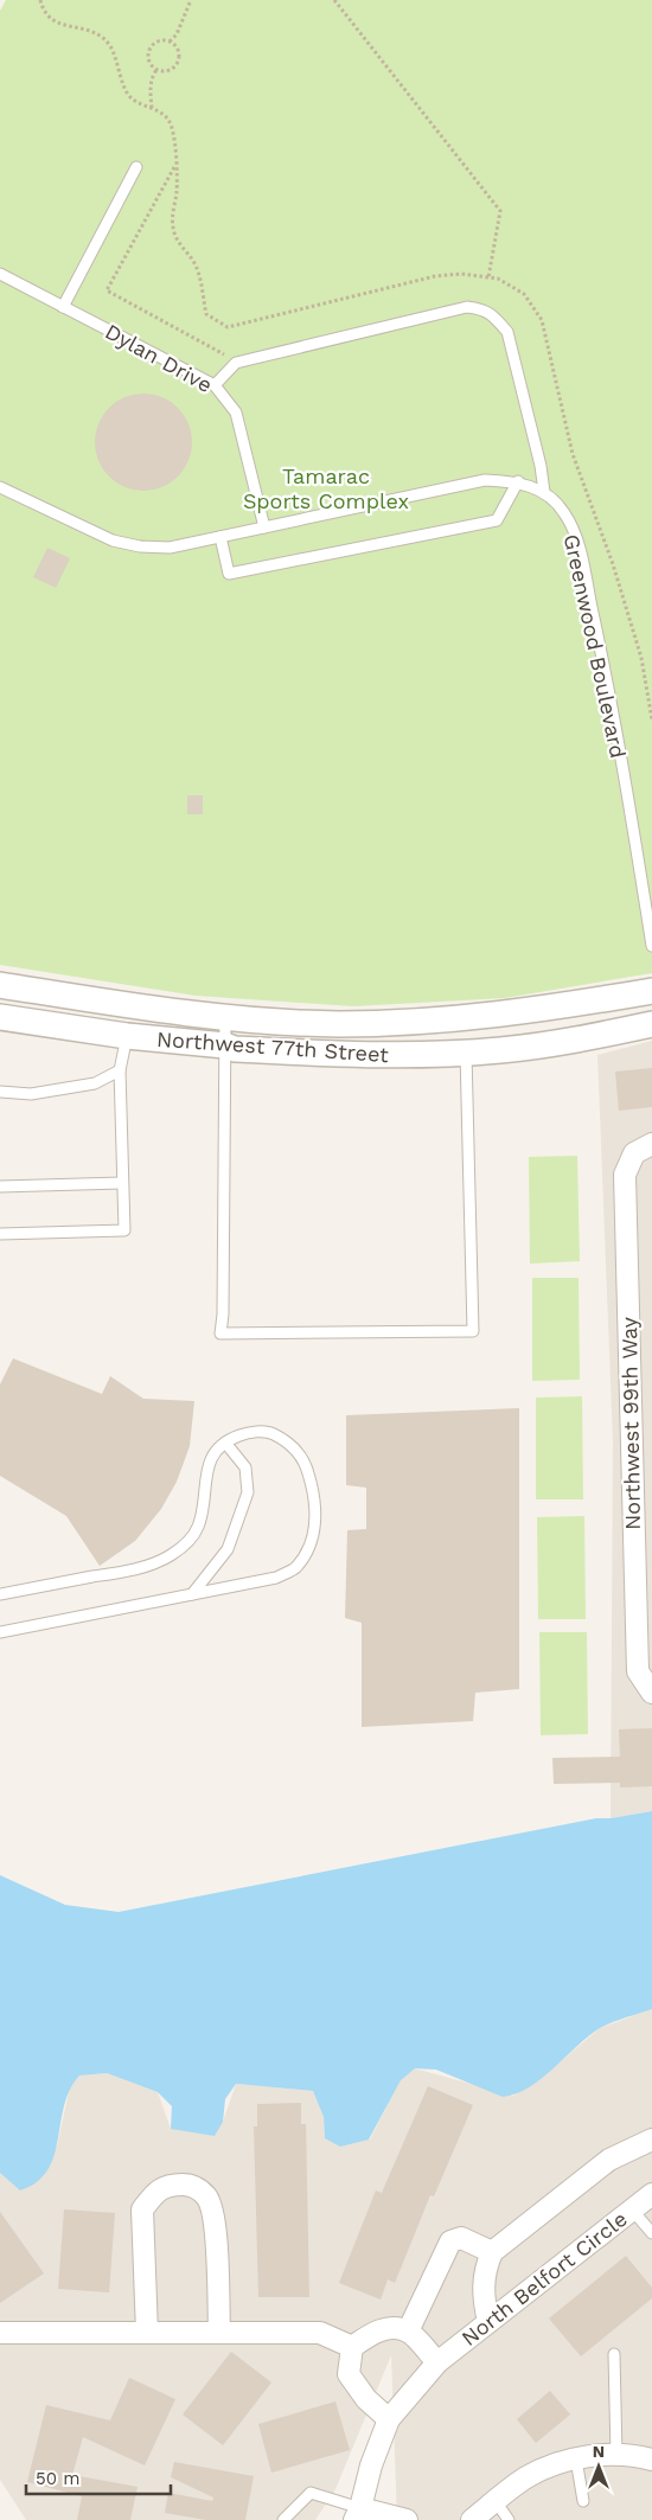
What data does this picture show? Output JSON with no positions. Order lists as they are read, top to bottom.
{
  "streets": {
    "street": ["Northwest 77th Street", "Northwest 99th Way", "North Belfort Circle"],
    "lane": ["Dylan Drive", "Greenwood Boulevard"]
  },
  "crossings": [
    ["Dylan Drive", "Greenwood Boulevard"]
  ],
  "parks": ["Tamarac Sports Complex"],
  "scale_bar": "50 m",
  "north": "top"
}
